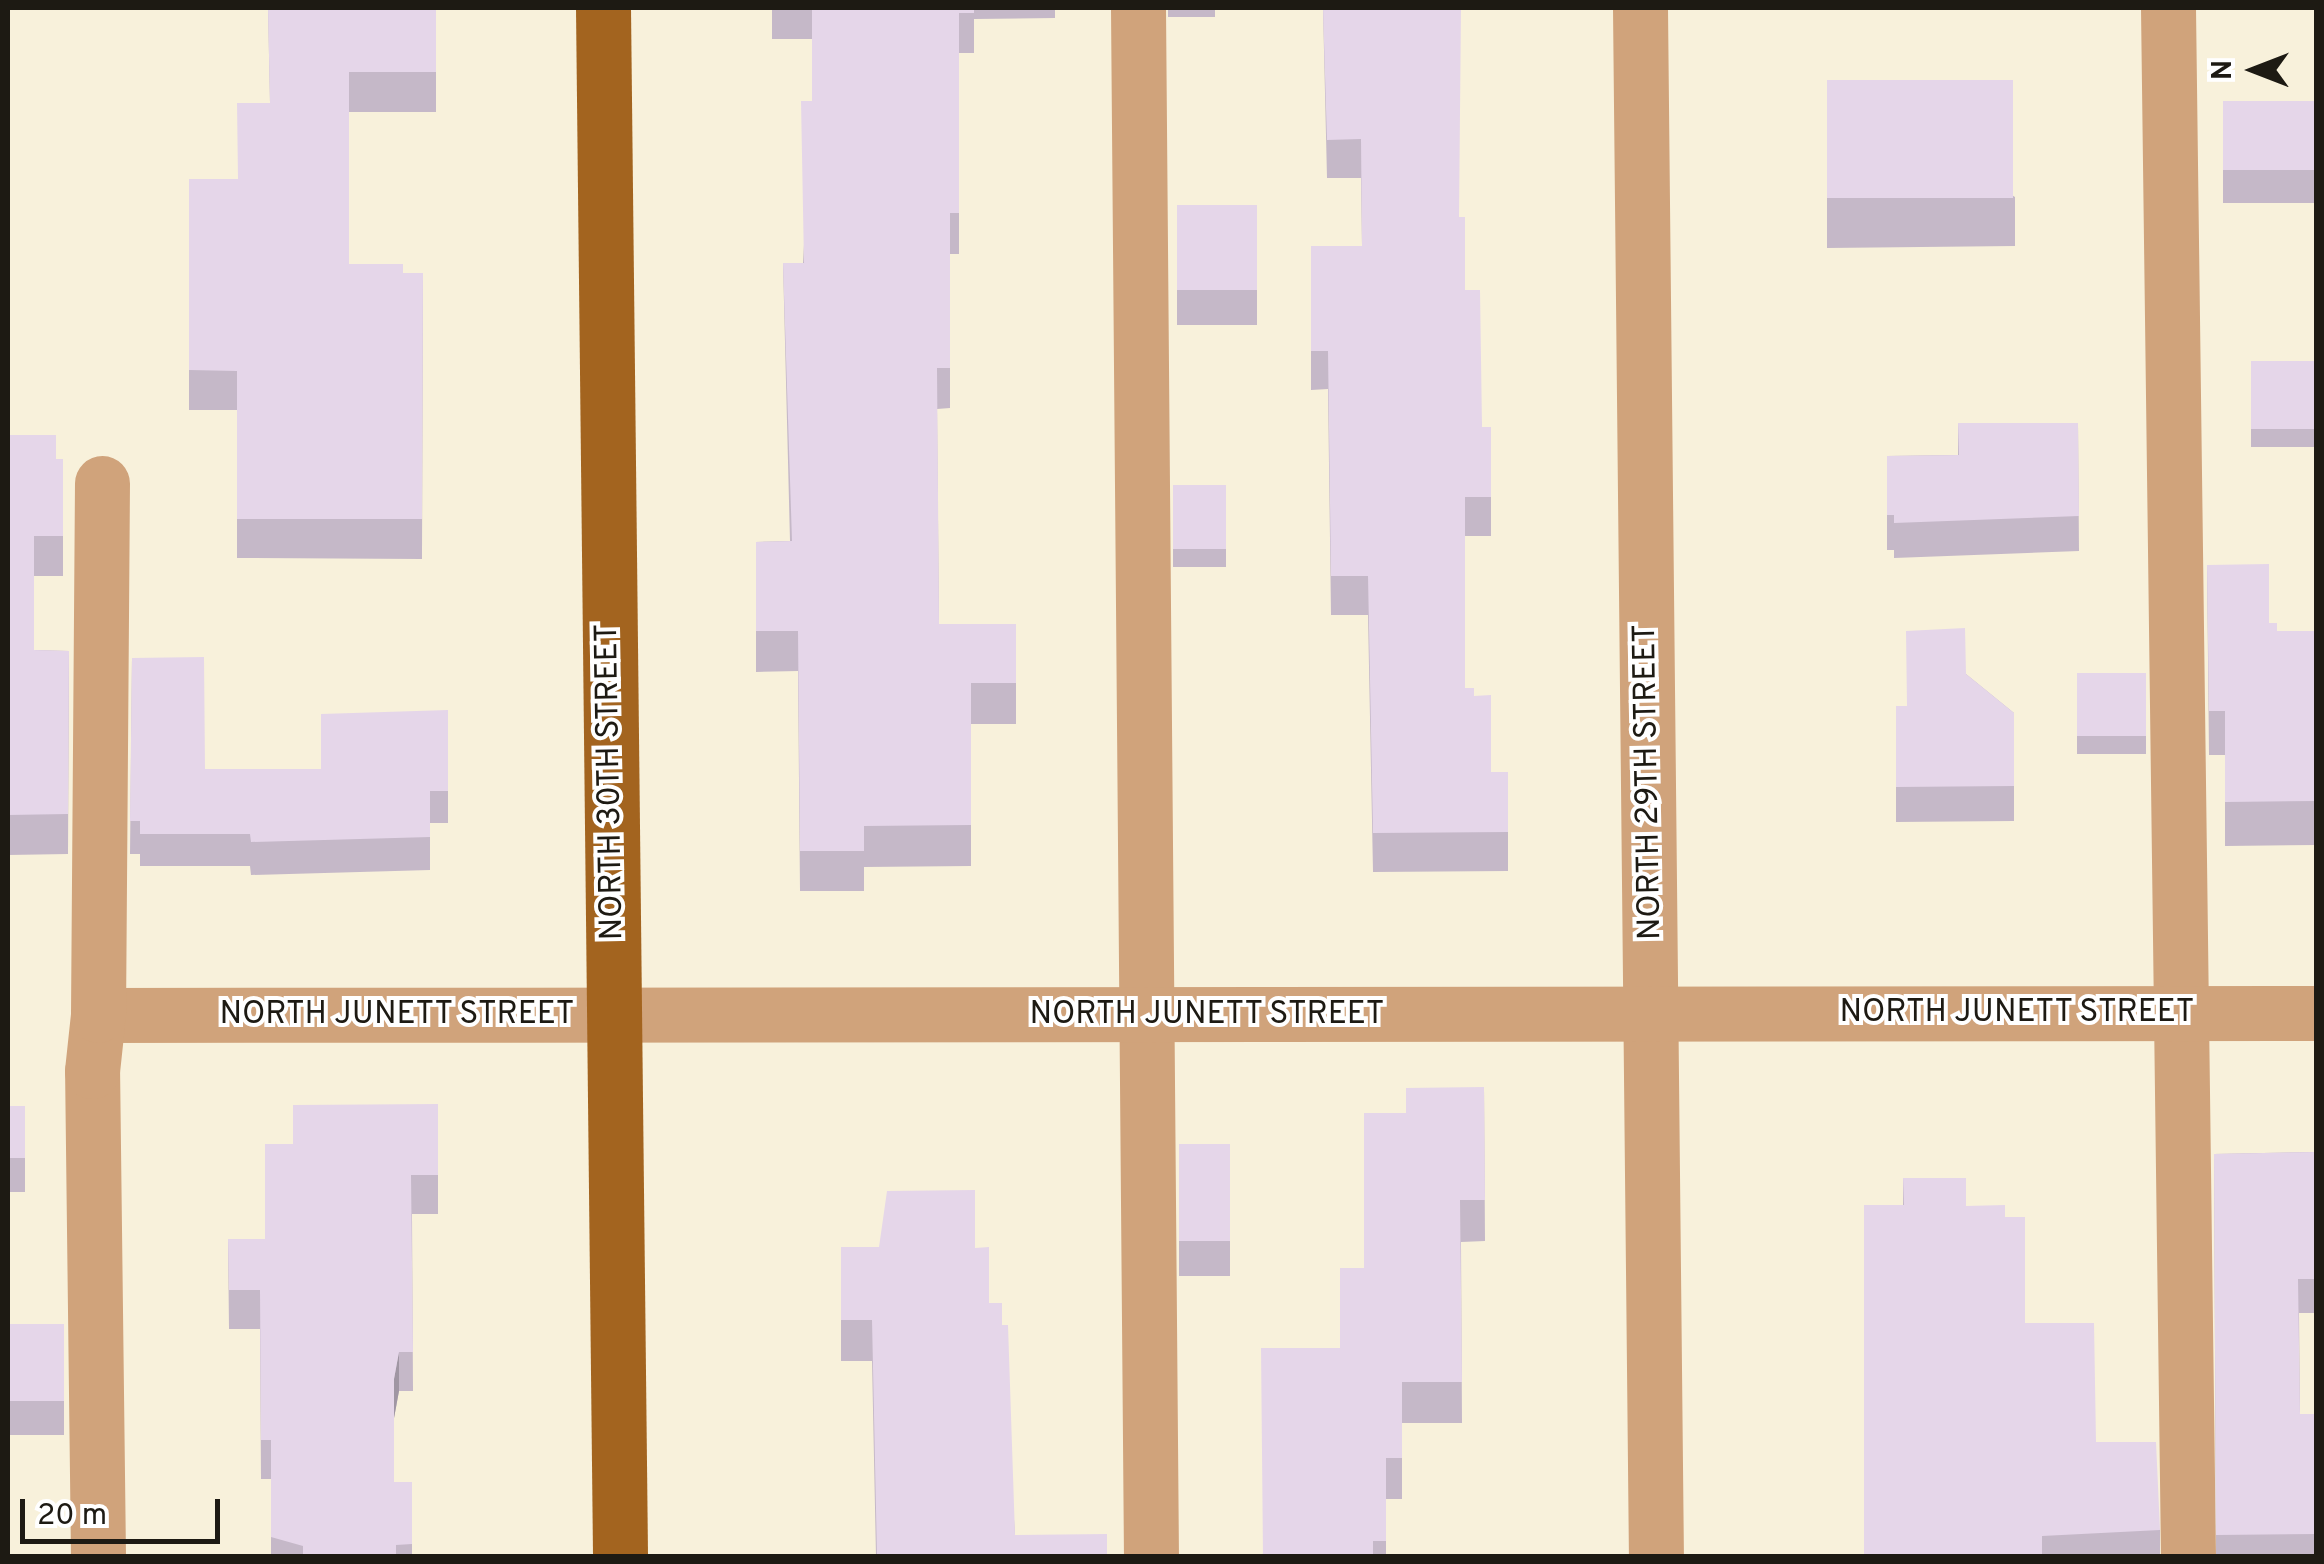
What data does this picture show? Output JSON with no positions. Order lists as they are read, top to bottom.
{
  "streets": {
    "main road": ["NORTH 30TH STREET"],
    "street": ["NORTH 29TH STREET", "NORTH JUNETT STREET"]
  },
  "crossings": [
    ["NORTH 30TH STREET", "NORTH JUNETT STREET"],
    ["NORTH 29TH STREET", "NORTH JUNETT STREET"]
  ],
  "scale_bar": "20 m",
  "north": "left"
}
